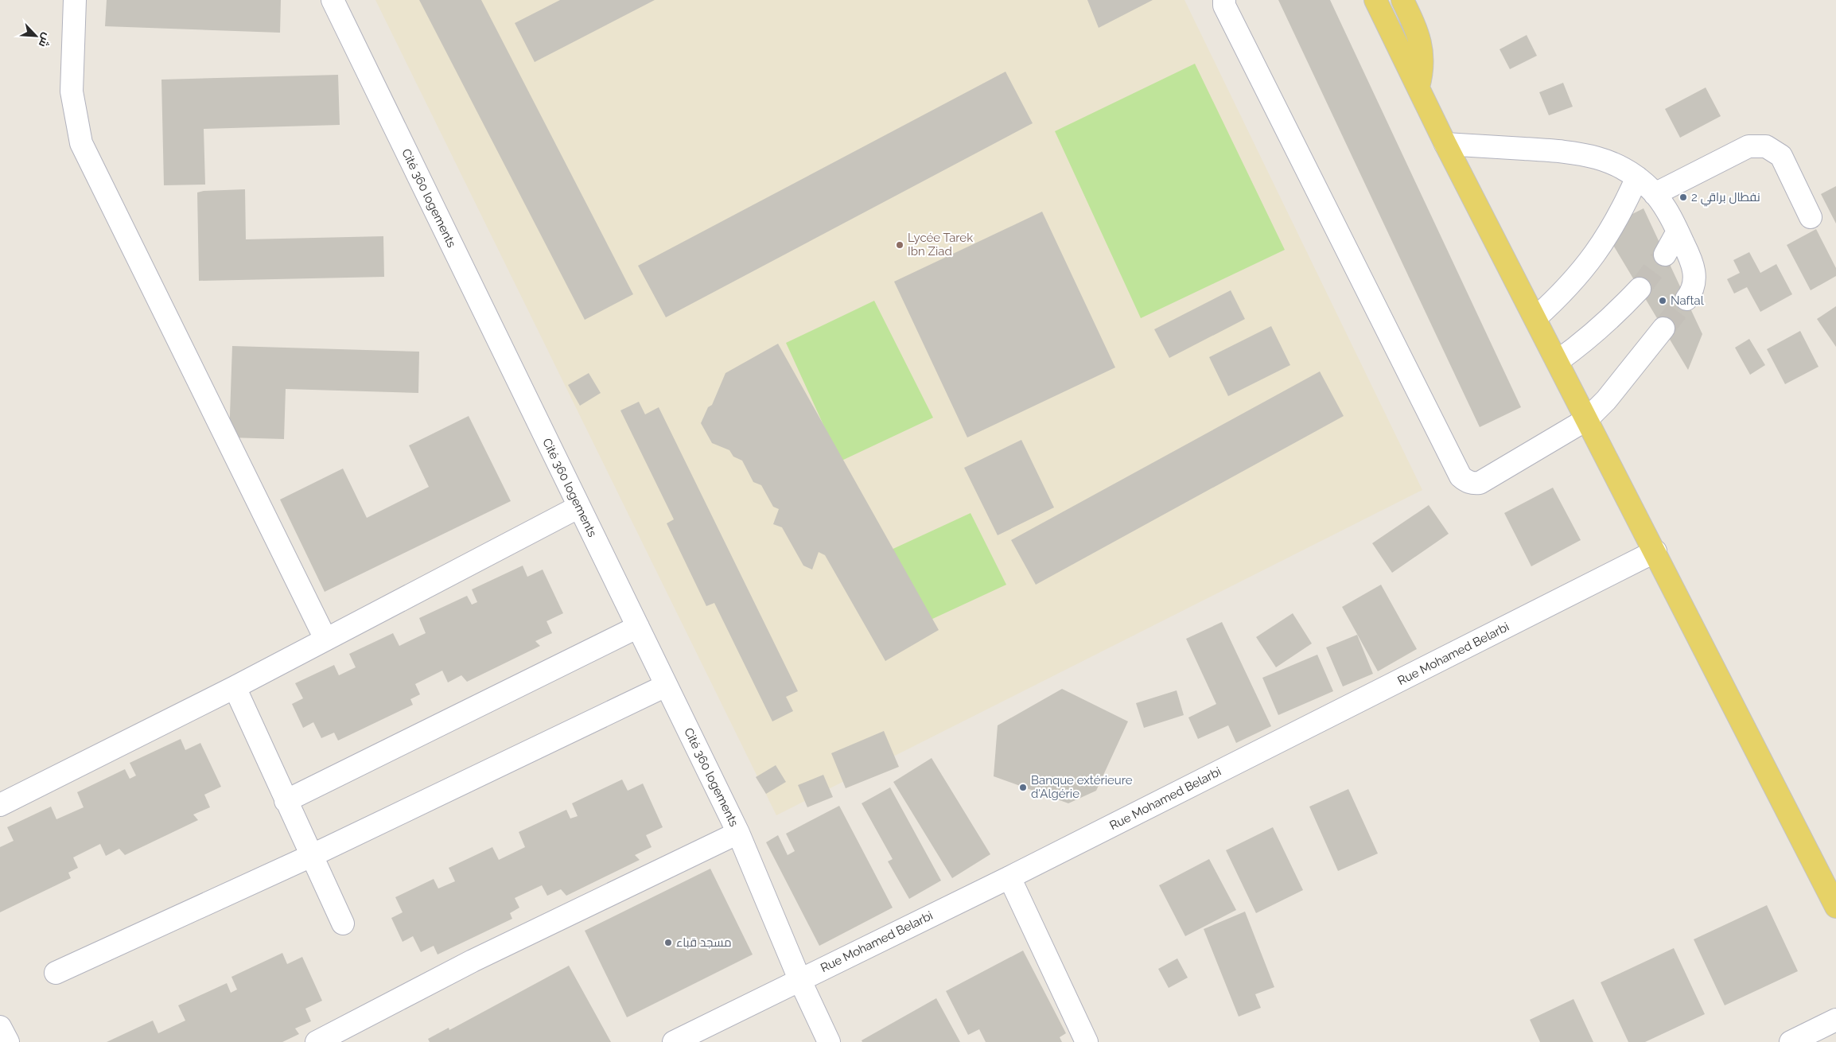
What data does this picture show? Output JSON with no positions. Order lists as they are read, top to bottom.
{
  "streets": {
    "street": ["Cité 360 logements", "Rue Mohamed Belarbi"]
  },
  "crossings": [
    ["Cité 360 logements", "Rue Mohamed Belarbi"]
  ],
  "places": [
    "نفطال براقي 2",
    "Lycée Tarek Ibn Ziad",
    "Naftal",
    "Banque extérieure d'Algérie",
    "مسجد قباء"
  ],
  "north": "bottom right"
}
